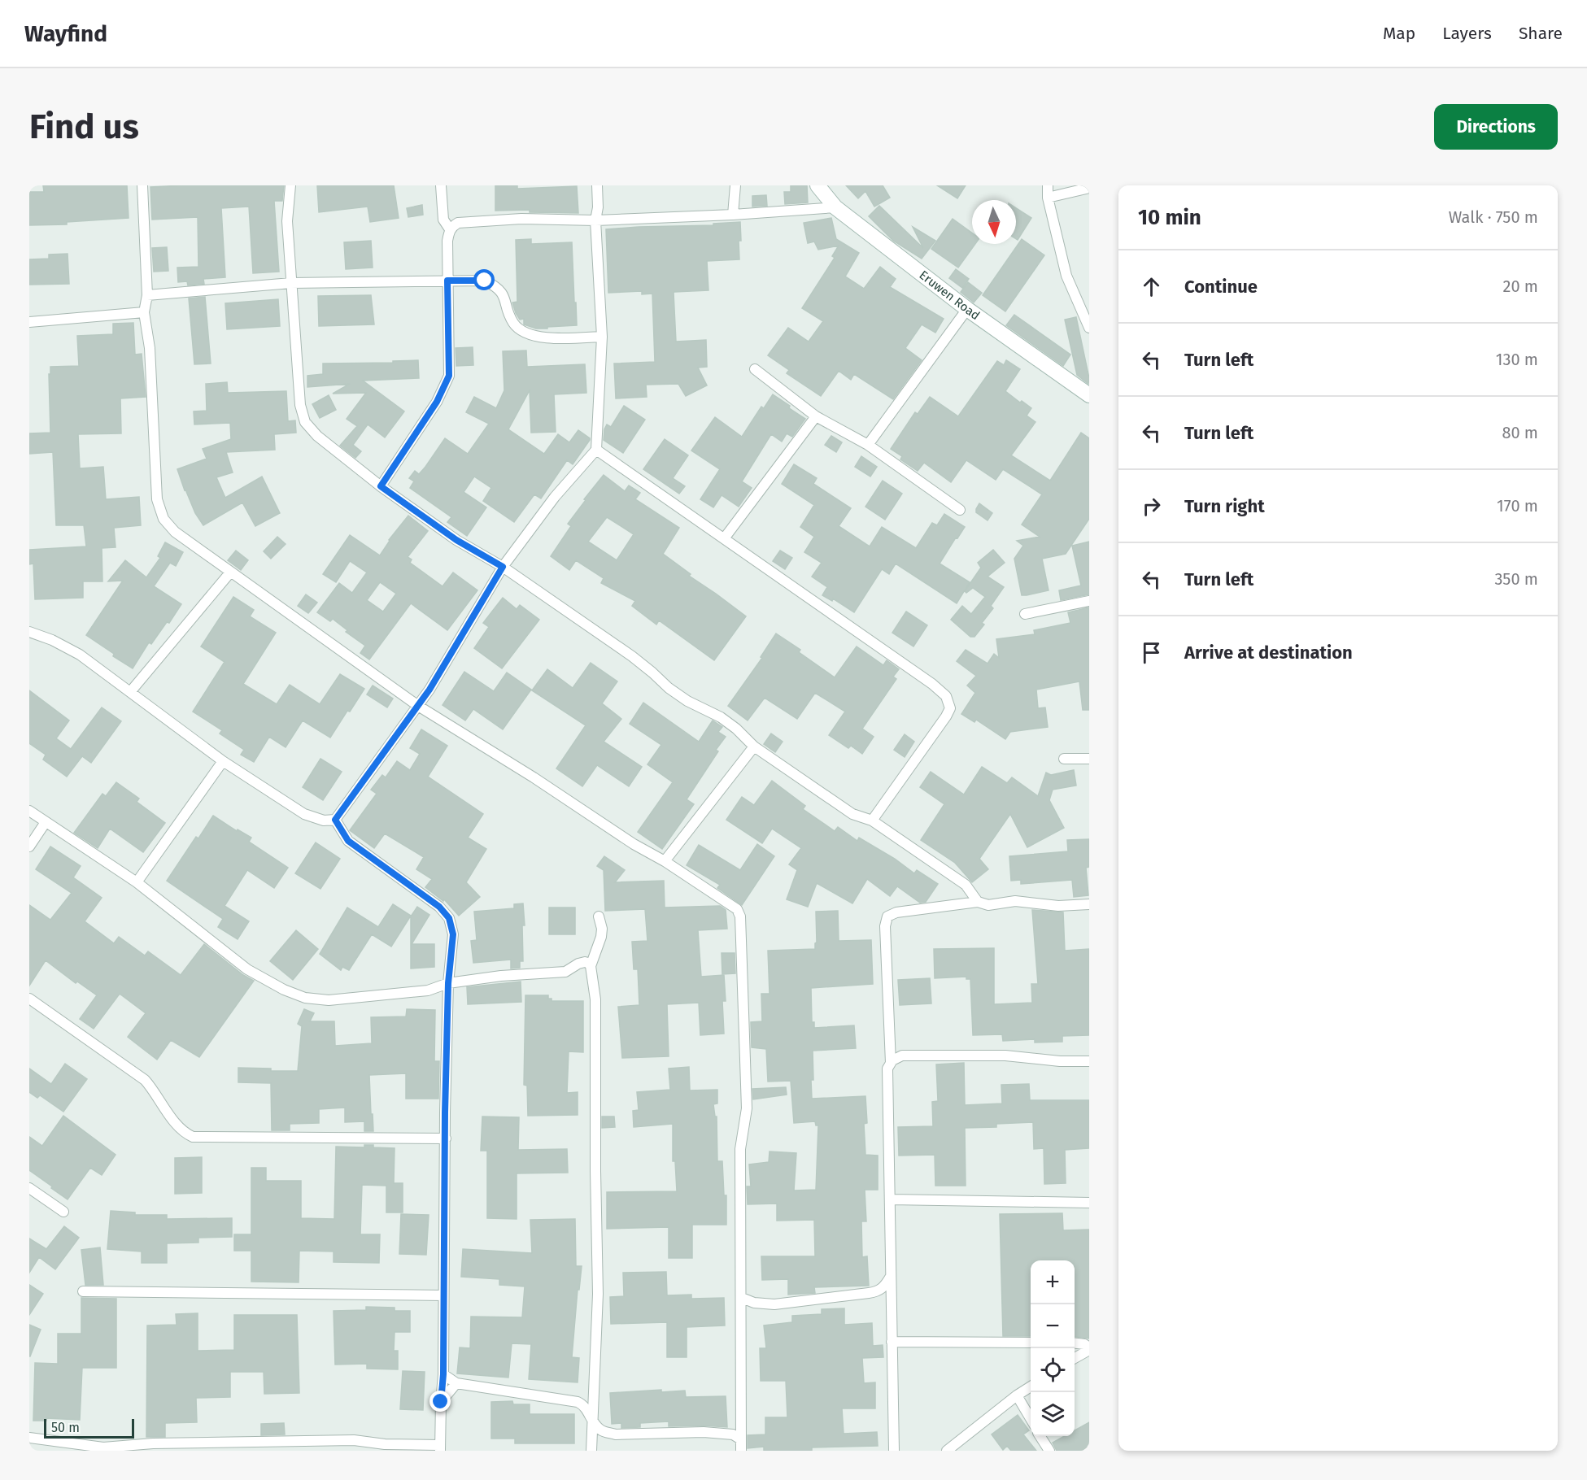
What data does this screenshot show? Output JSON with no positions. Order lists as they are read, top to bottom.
{
  "streets": {
    "street": ["Eruwen Road"]
  },
  "scale_bar": "50 m",
  "north": "bottom",
  "page": {
    "header": "Wayfind",
    "nav": ["Map", "Layers", "Share"],
    "buttons": "Directions",
    "title": "Find us",
    "heading": ["10 min", "Walk · 750 m"],
    "list": [
      ["Continue", "20 m"],
      ["Turn left", "130 m"],
      ["Turn left", "80 m"],
      ["Turn right", "170 m"],
      ["Turn left", "350 m"],
      "Arrive at destination"
    ],
    "map_buttons": ["+", "−"],
    "scale": "50 m"
  }
}
